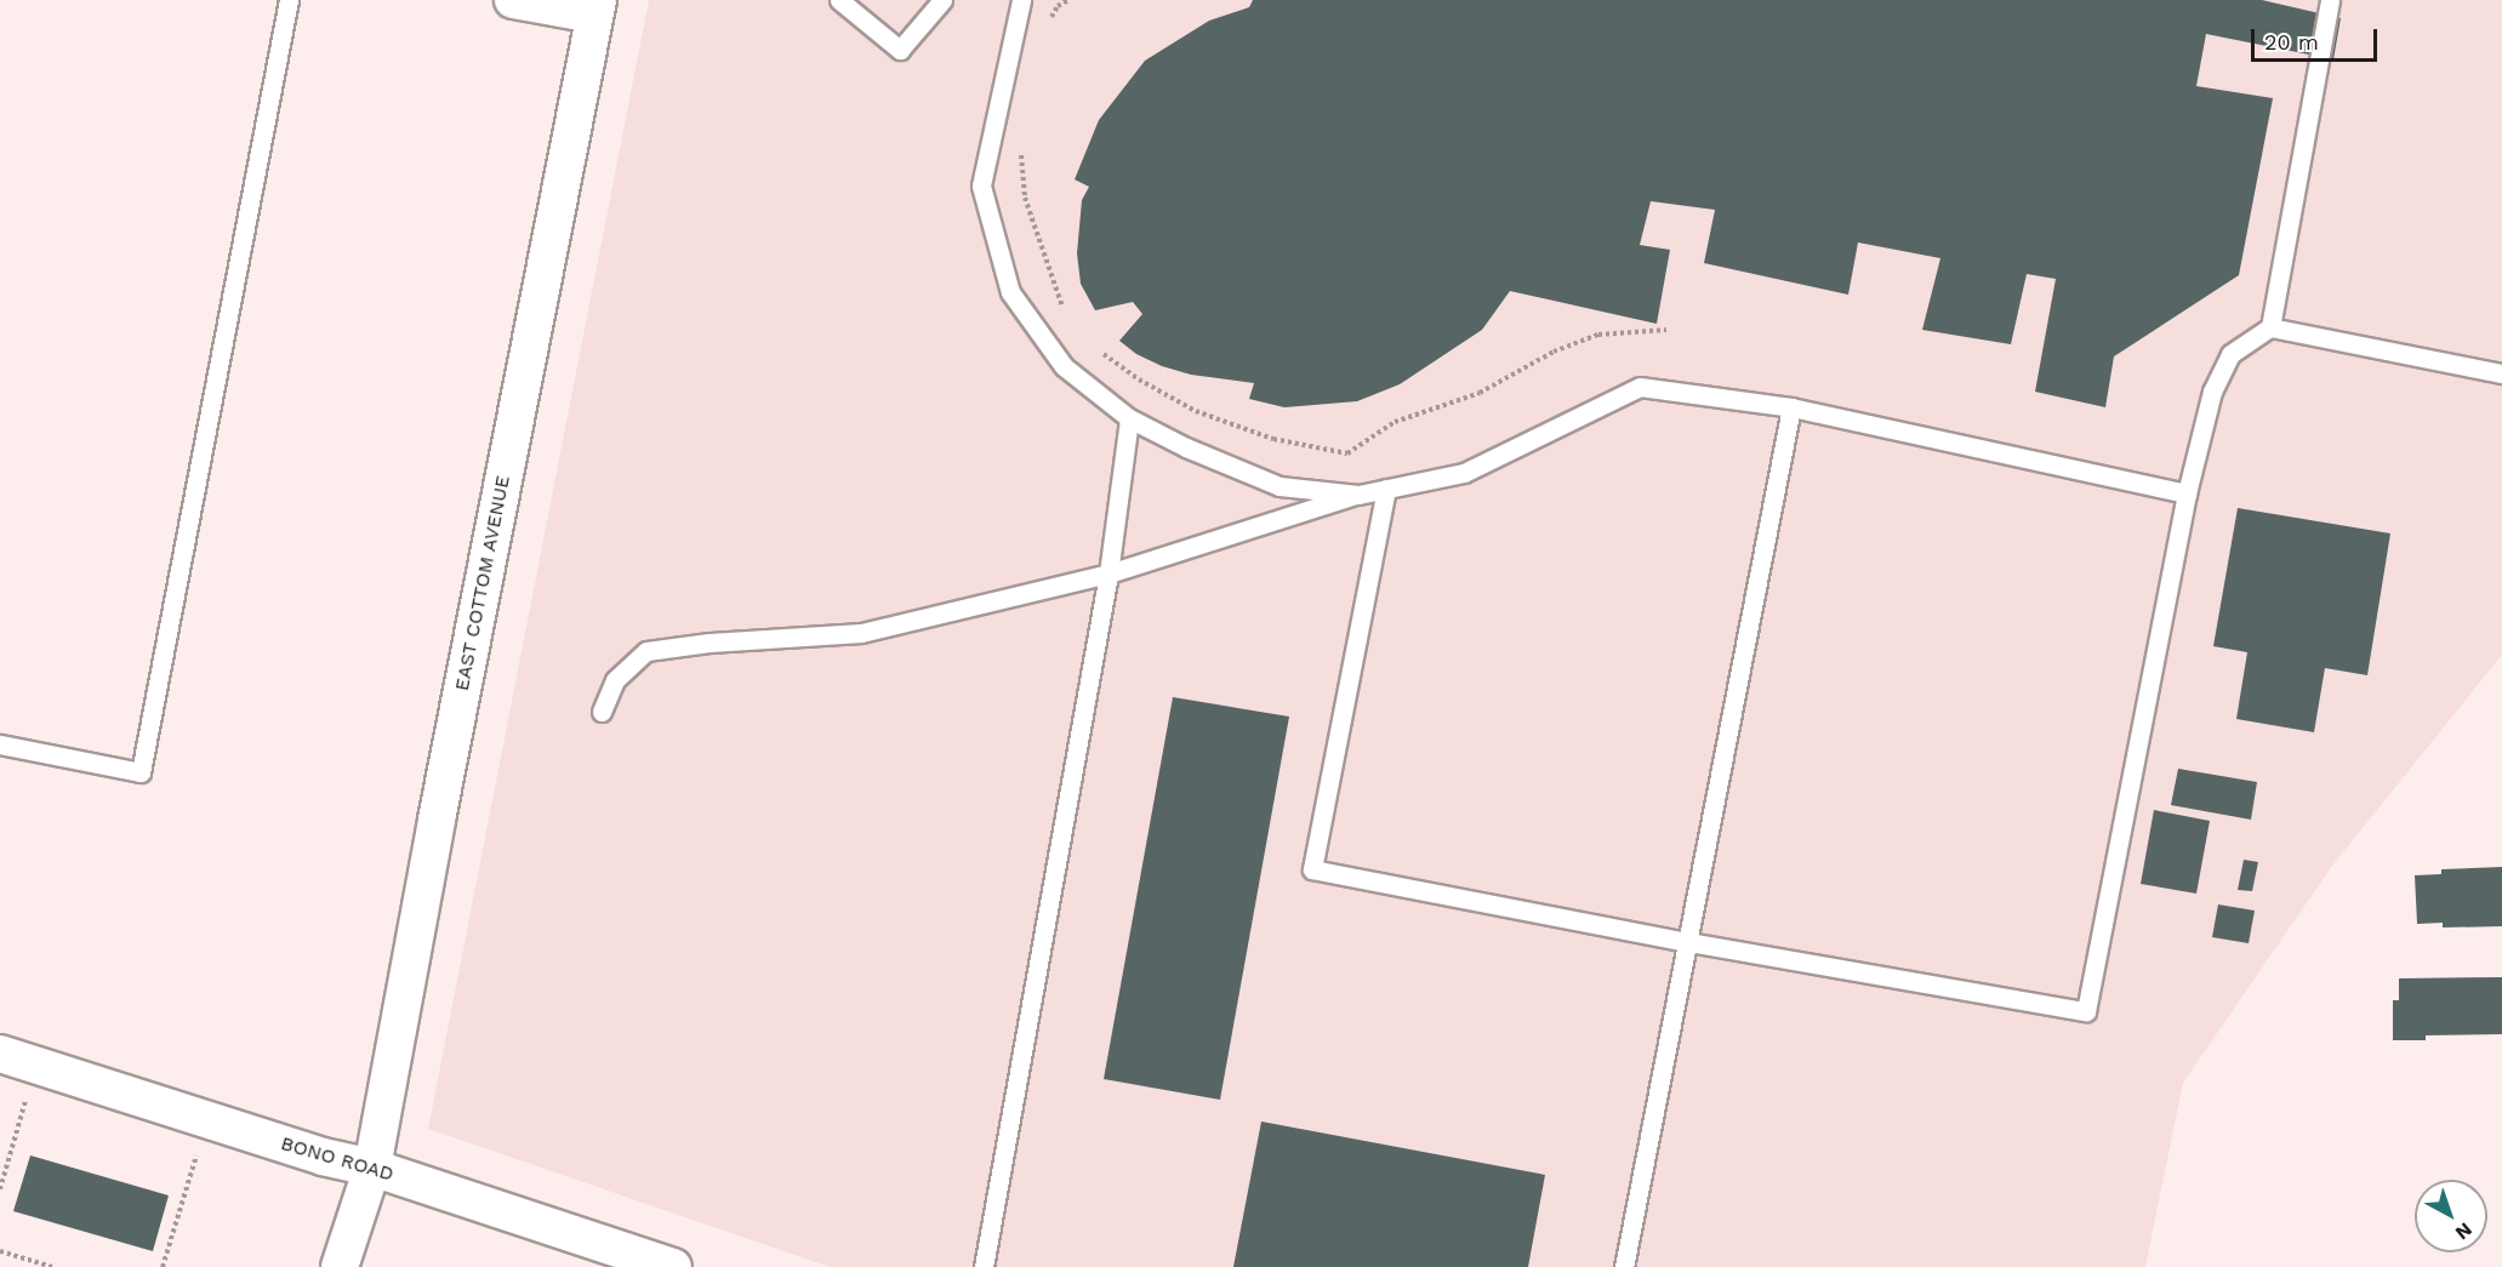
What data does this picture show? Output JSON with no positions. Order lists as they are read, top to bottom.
{
  "streets": {
    "street": ["EAST COTTOM AVENUE", "BONO ROAD"]
  },
  "crossings": [
    ["EAST COTTOM AVENUE", "BONO ROAD"]
  ],
  "scale_bar": "20 m",
  "north": "bottom right"
}
